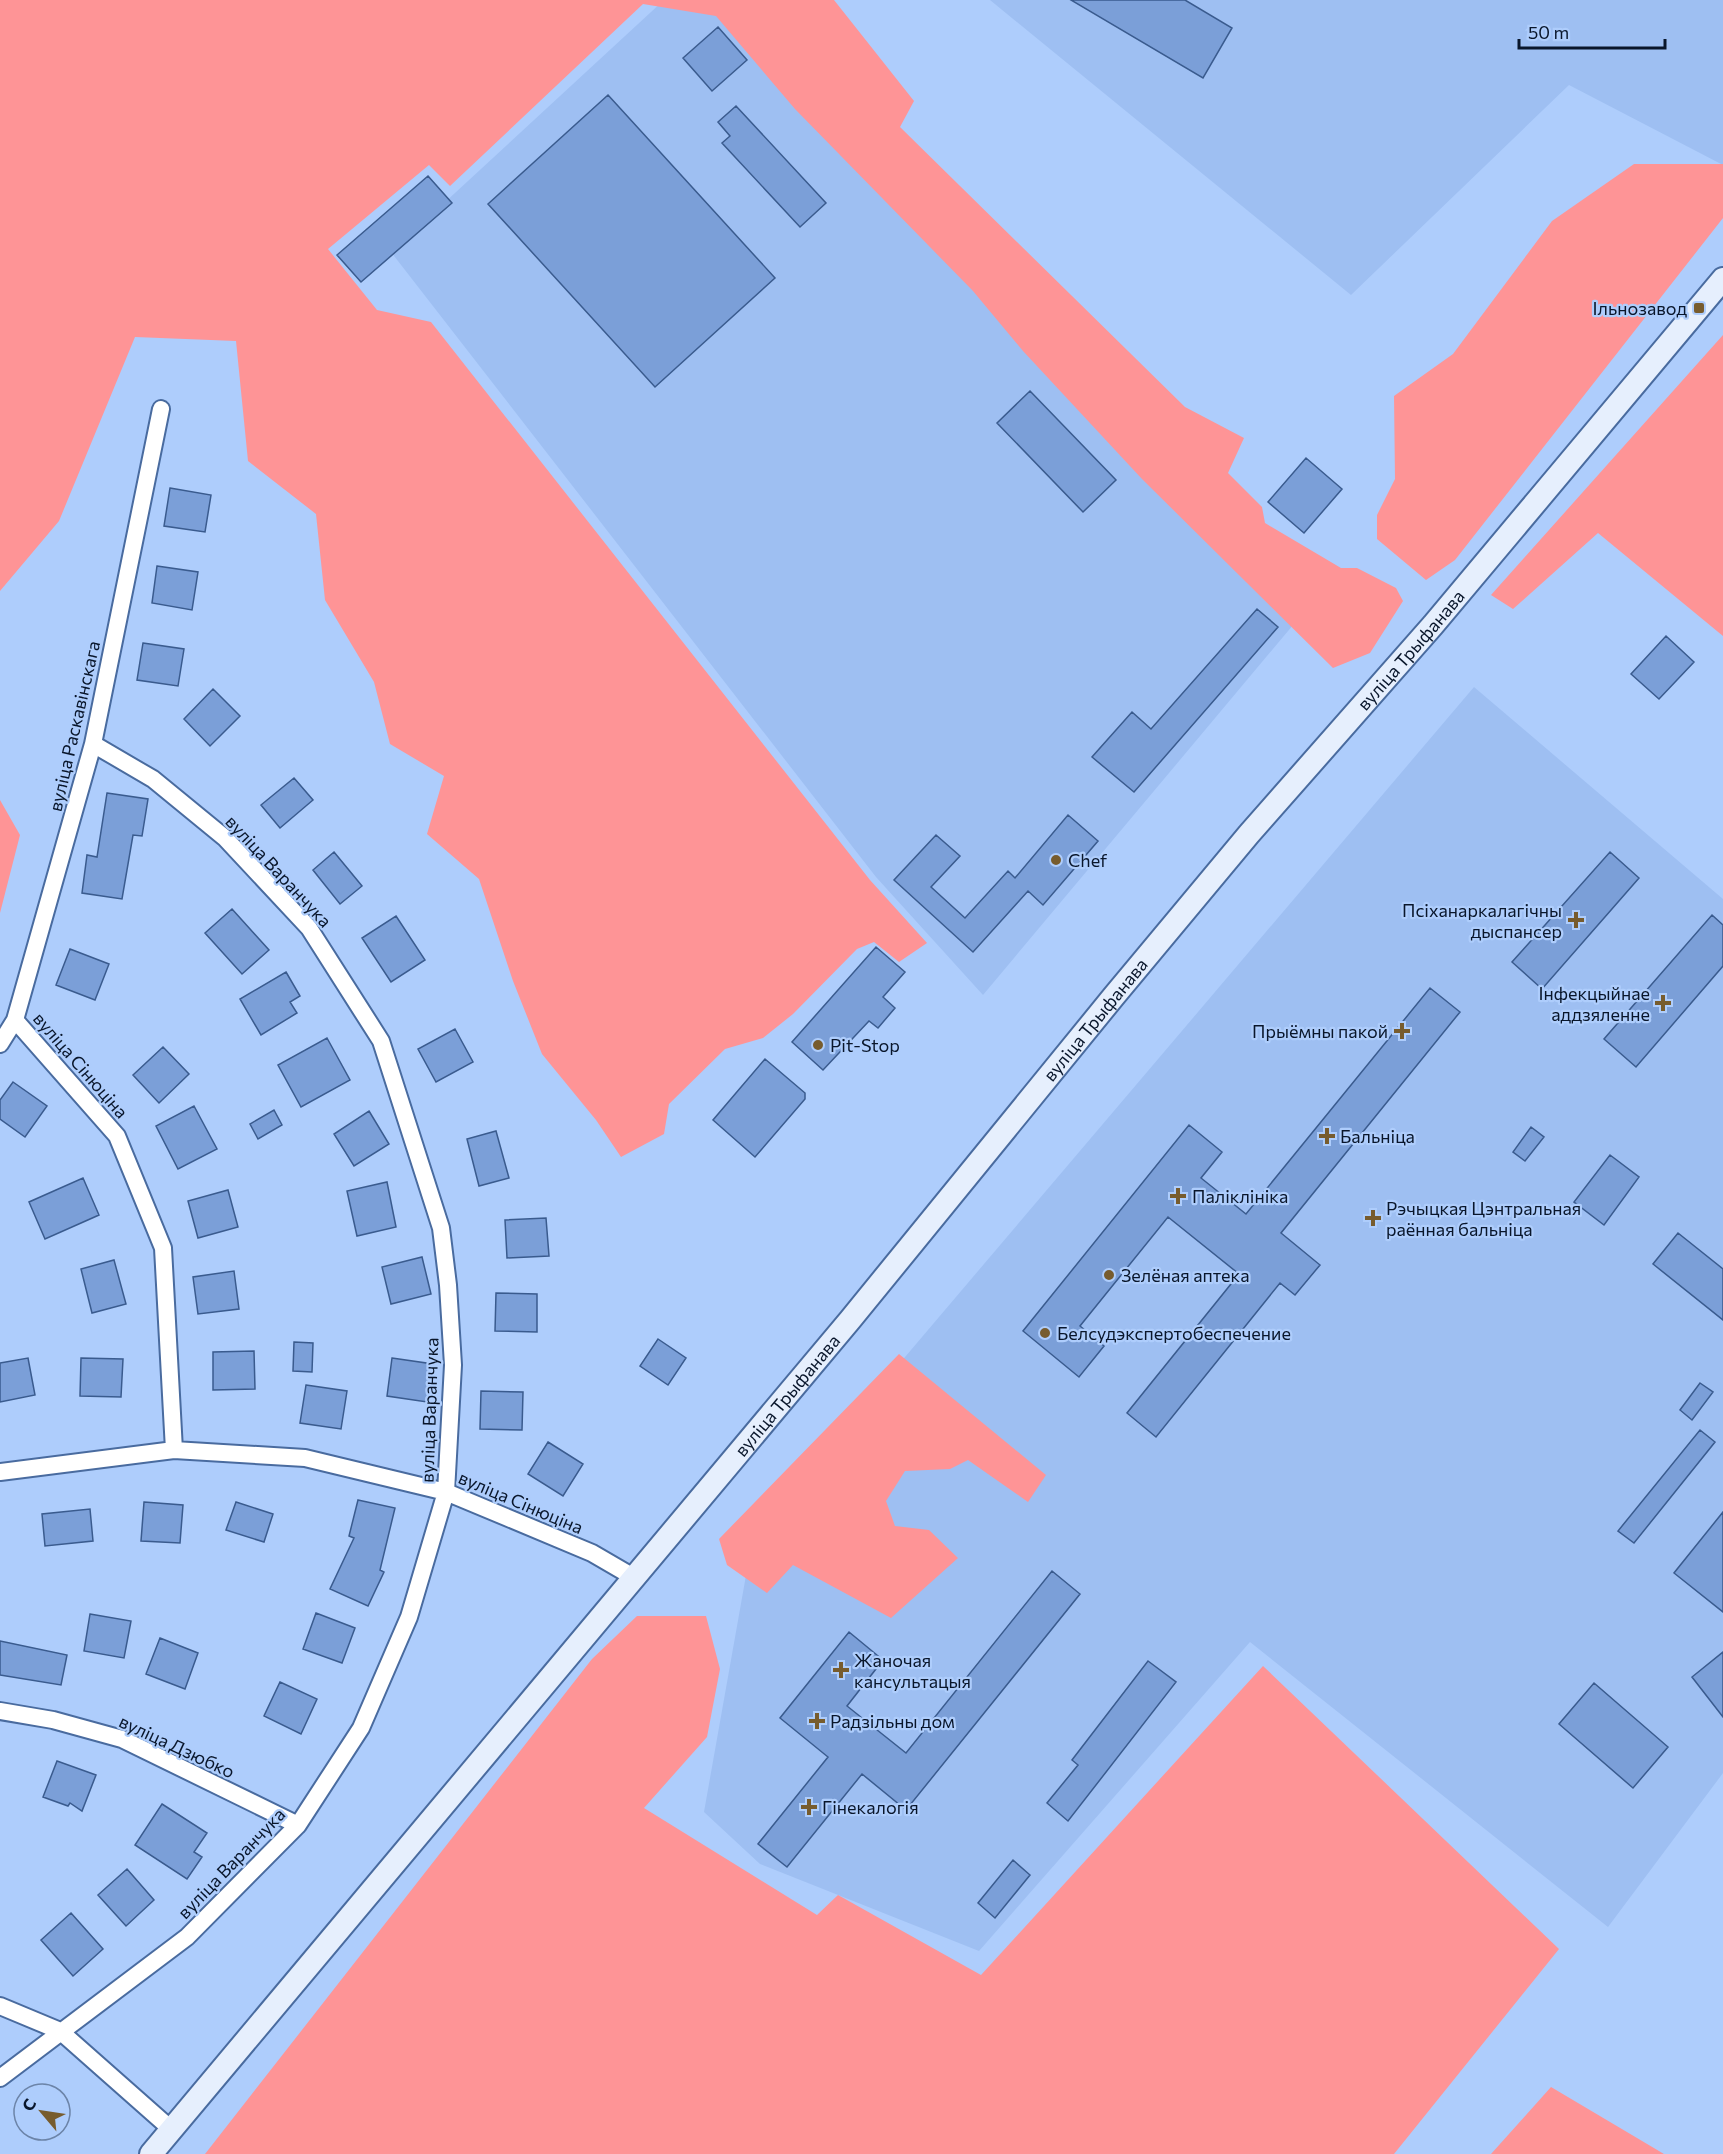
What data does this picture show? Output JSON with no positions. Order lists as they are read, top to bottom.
{
  "streets": {
    "street": [
      "вуліца Трыфанава",
      "вуліца Раскавінскага",
      "вуліца Варанчука",
      "вуліца Сінюціна",
      "вуліца Дзюбко"
    ]
  },
  "crossings": [
    ["вуліца Трыфанава", "вуліца Сінюціна"],
    ["вуліца Раскавінскага", "вуліца Варанчука"],
    ["вуліца Раскавінскага", "вуліца Сінюціна"],
    ["вуліца Варанчука", "вуліца Сінюціна"],
    ["вуліца Варанчука", "вуліца Дзюбко"]
  ],
  "places": {
    "transit": ["Ільнозавод"],
    "other": [
      "Chef",
      "Pit-Stop",
      "Зелёная аптека",
      "Белсудэкспертобеспечение"
    ],
    "health": [
      "Псіханаркалагічны дыспансер",
      "Інфекцыйнае аддзяленне",
      "Прыёмны пакой",
      "Бальніца",
      "Паліклініка",
      "Рэчыцкая Цэнтральная раённая бальніца",
      "Жаночая кансультацыя",
      "Радзільны дом",
      "Гінекалогія"
    ]
  },
  "scale_bar": "50 m",
  "north": "top left"
}
